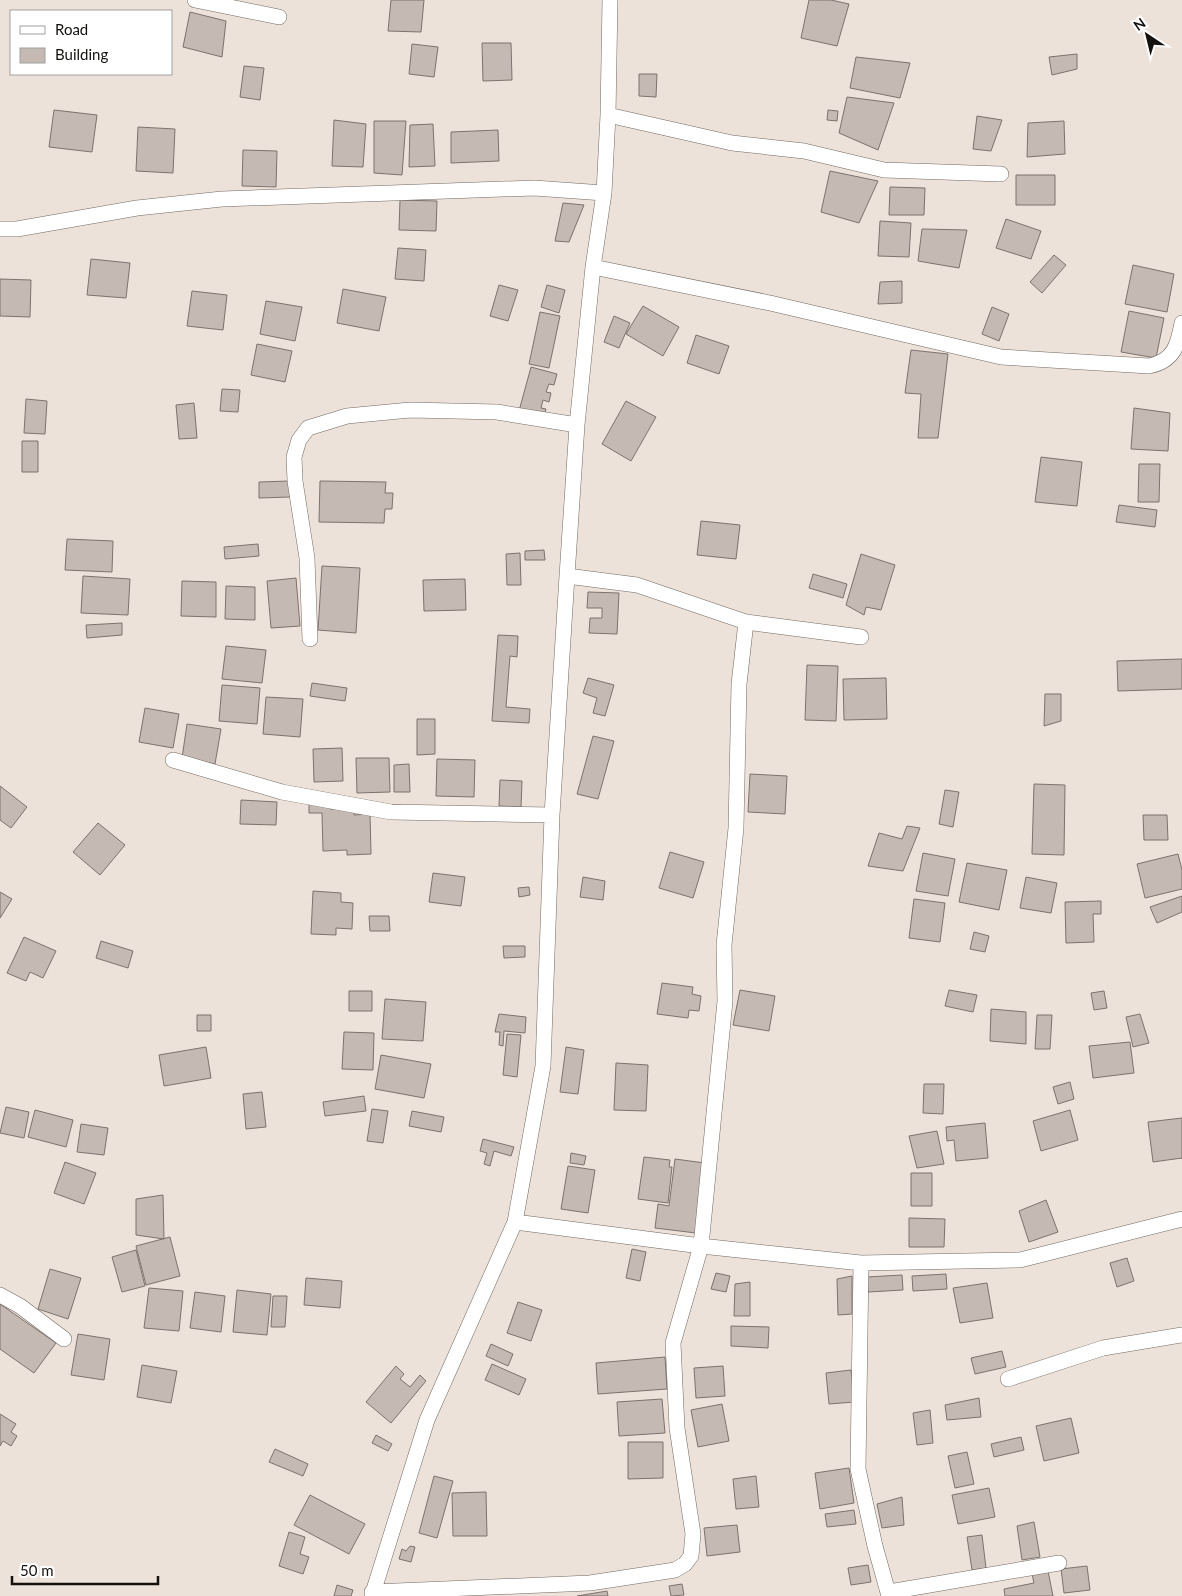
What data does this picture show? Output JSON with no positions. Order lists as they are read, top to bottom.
{
  "legend": ["Road", "Building"],
  "scale_bar": "50 m",
  "north": "top left"
}
